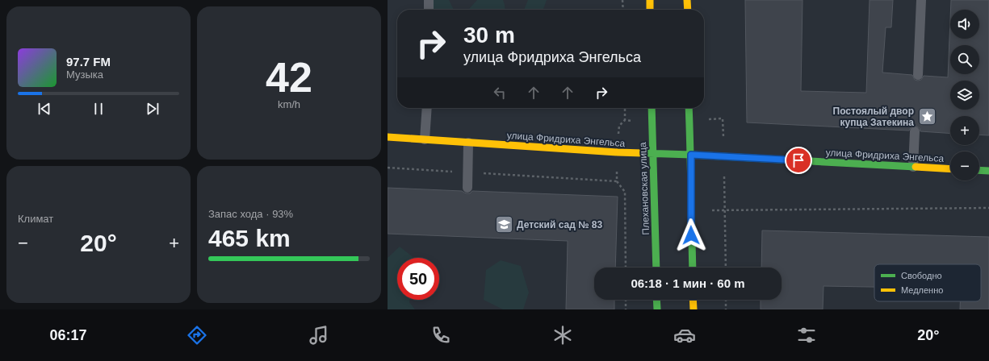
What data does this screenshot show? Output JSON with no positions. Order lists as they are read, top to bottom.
{
  "streets": {
    "street": ["улица Фридриха Энгельса", "Плехановская улица"]
  },
  "crossings": [
    ["улица Фридриха Энгельса", "Плехановская улица"]
  ],
  "places": {
    "place": ["Постоялый двор купца Затекина"],
    "school or university": ["Детский сад № 83"]
  },
  "legend": ["Свободно", "Медленно"],
  "page": {
    "tile": [
      ["42", "km/h"],
      "Климат",
      ["Запас хода · 93%", "465 km"]
    ],
    "map_buttons": ["+", "−"],
    "turn": ["30 m", "улица Фридриха Энгельса"],
    "song": ["97.7 FM", "Музыка"],
    "heat": ["−", "20°", "+"],
    "limit": "50",
    "trip": "06:18 · 1 мин · 60 m",
    "tabs": ["06:17", "20°"]
  }
}
